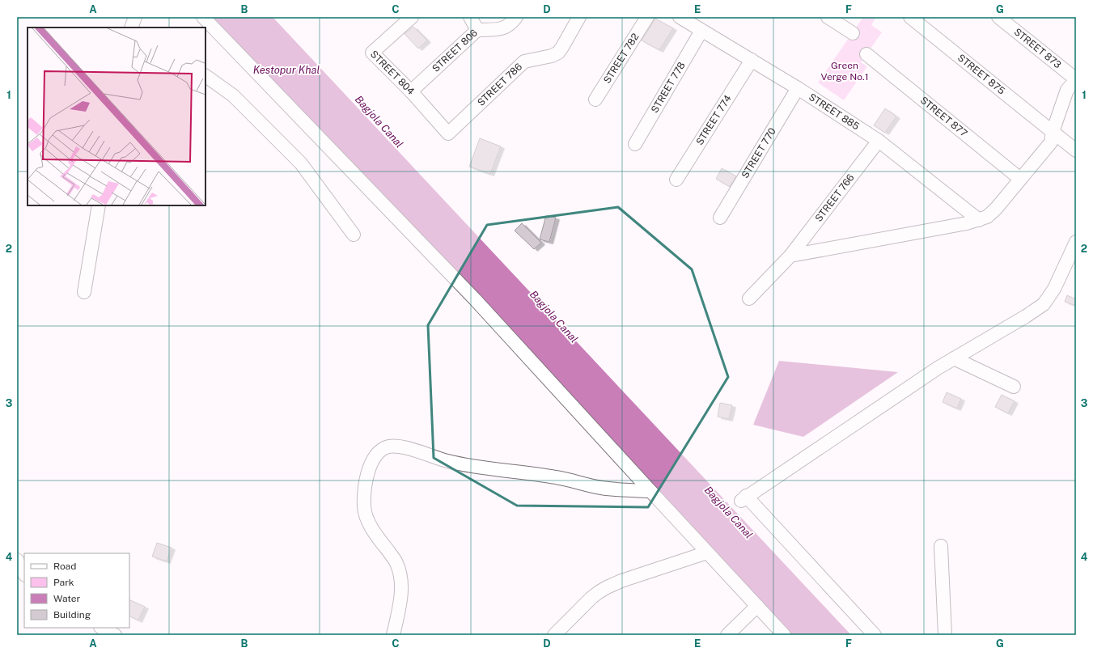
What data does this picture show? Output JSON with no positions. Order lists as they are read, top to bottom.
{
  "streets": {
    "street": [
      "STREET 873",
      "STREET 806",
      "STREET 782",
      "STREET 804",
      "STREET 875",
      "STREET 786",
      "STREET 778",
      "STREET 885",
      "STREET 877",
      "STREET 774",
      "STREET 770",
      "STREET 766"
    ]
  },
  "crossings": [
    ["STREET 806", "STREET 804"],
    ["STREET 804", "STREET 786"],
    ["STREET 778", "STREET 885"],
    ["STREET 885", "STREET 774"],
    ["STREET 885", "STREET 770"],
    ["STREET 885", "STREET 766"]
  ],
  "water": ["Kestopur Khal", "Bagjola Canal"],
  "parks": ["Green Verge No.1"],
  "legend": [
    "Road",
    "Park",
    "Water",
    "Building"
  ],
  "grid": {
    "columns": [
      "A",
      "B",
      "C",
      "D",
      "E",
      "F",
      "G"
    ],
    "rows": [
      "1",
      "2",
      "3",
      "4"
    ]
  }
}
